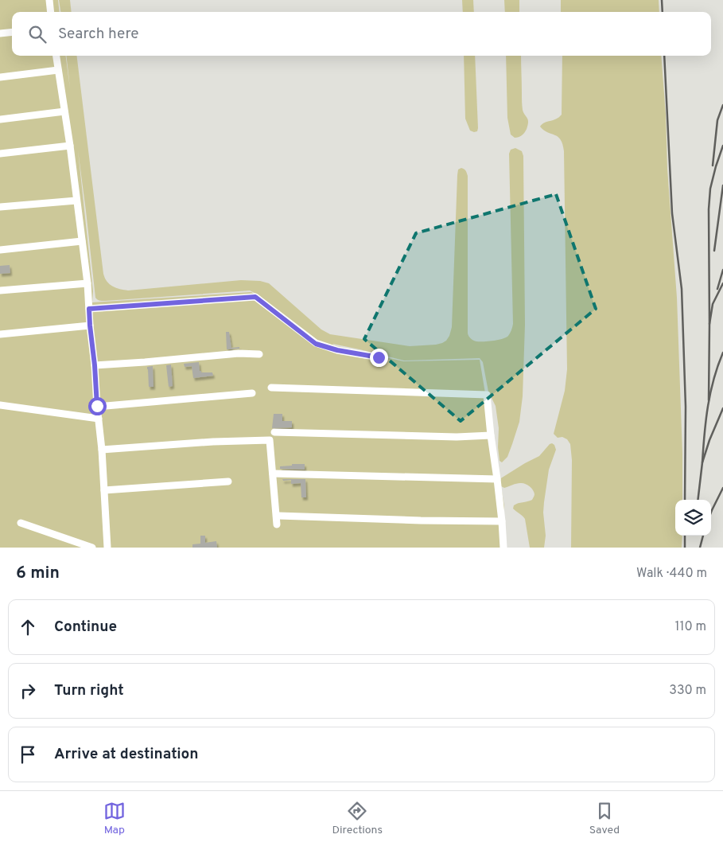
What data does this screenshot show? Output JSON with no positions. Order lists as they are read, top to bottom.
{
  "page": {
    "search": "Search here",
    "heading": ["6 min", "Walk · 440 m"],
    "list": [
      ["Continue", "110 m"],
      ["Turn right", "330 m"],
      "Arrive at destination"
    ],
    "nav": ["Map", "Directions", "Saved"]
  }
}
